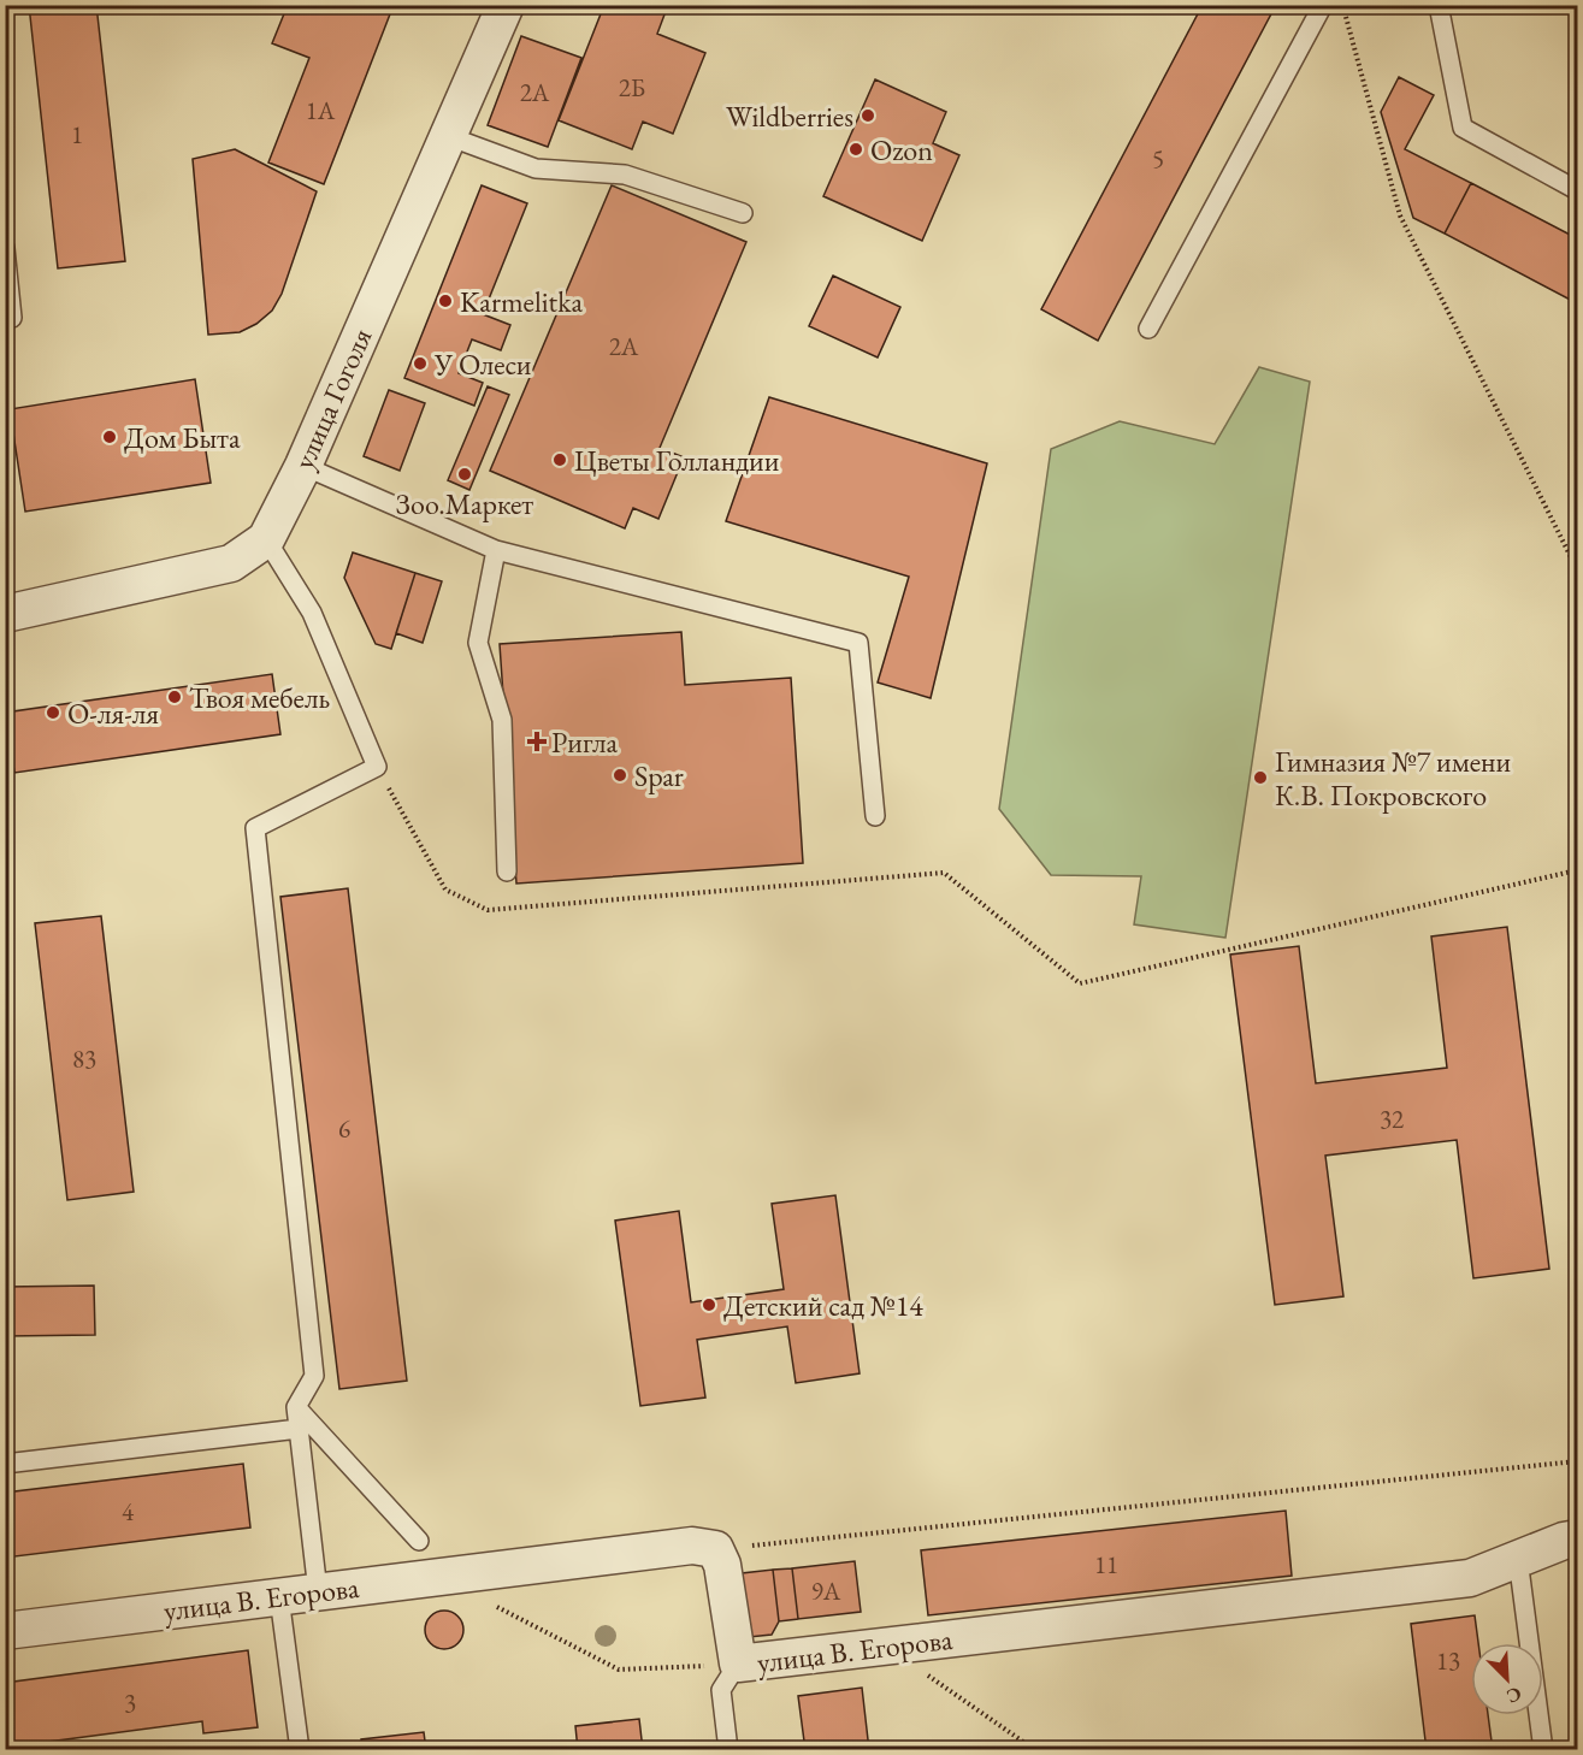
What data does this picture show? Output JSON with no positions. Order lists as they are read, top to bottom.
{
  "streets": {
    "street": ["улица Гоголя", "улица В. Егорова"]
  },
  "places": {
    "other": [
      "Wildberries",
      "Ozon",
      "Karmelitka",
      "У Олеси",
      "Дом Быта",
      "Цветы Голландии",
      "Зоо.Маркет",
      "Твоя мебель",
      "О-ля-ля",
      "Spar",
      "Гимназия №7 имени К.В. Покровского",
      "Детский сад №14"
    ],
    "health": ["Ригла"]
  },
  "house_numbers": [
    "2Б",
    "2А",
    "1А",
    "1",
    "5",
    "2А",
    "83",
    "32",
    "6",
    "4",
    "11",
    "9А",
    "13",
    "3"
  ],
  "north": "bottom right"
}
